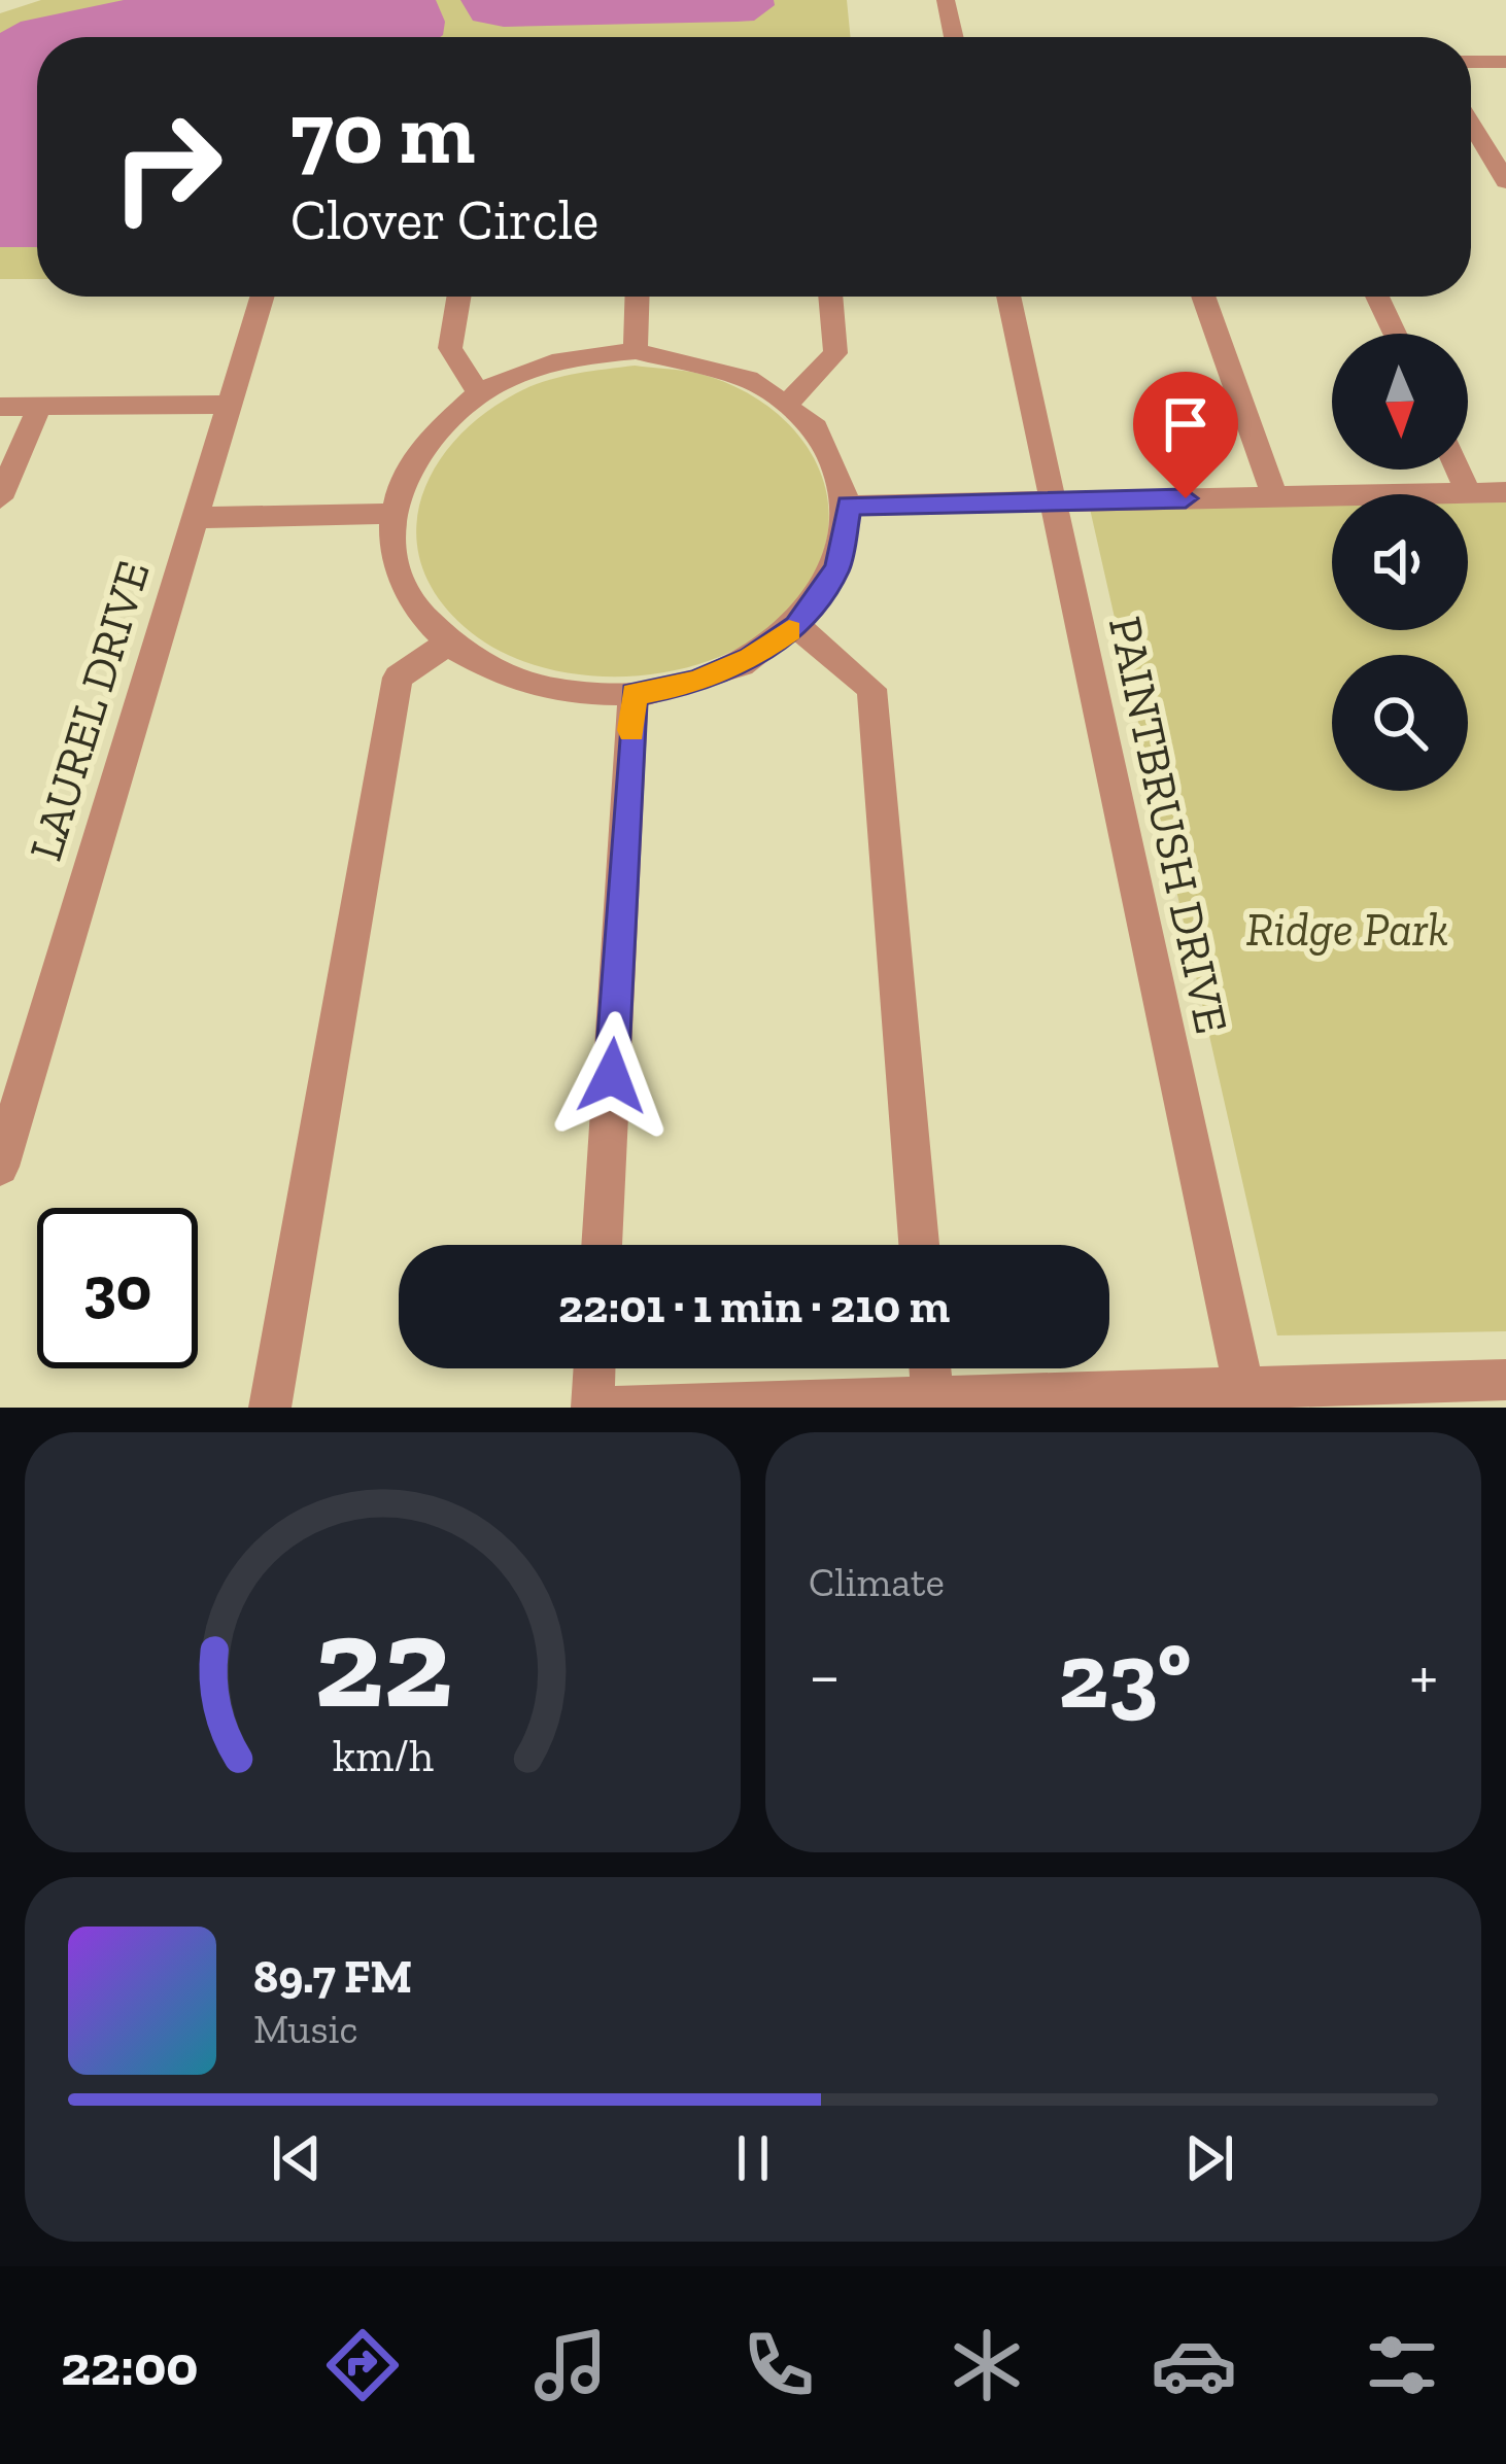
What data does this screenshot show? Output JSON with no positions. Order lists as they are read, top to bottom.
{
  "streets": {
    "street": ["LAUREL DRIVE", "PAINTBRUSH DRIVE"]
  },
  "parks": ["Ridge Park"],
  "north": "bottom",
  "page": {
    "turn": ["70 m", "Clover Circle"],
    "limit": "30",
    "trip": "22:01 · 1 min · 210 m",
    "tile": "Climate",
    "heat": ["−", "23°", "+"],
    "song": ["89.7 FM", "Music"],
    "tabs": "22:00",
    "gauge": ["22", "km/h"]
  }
}
